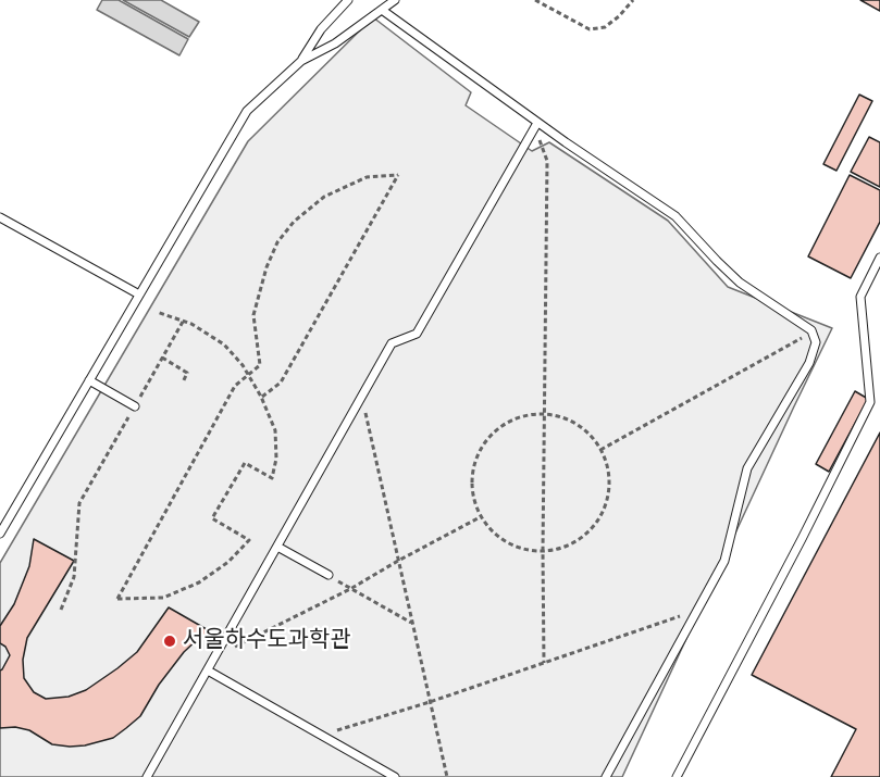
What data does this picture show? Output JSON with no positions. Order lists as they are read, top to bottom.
{
  "places": ["서울하수도과학관"]
}
